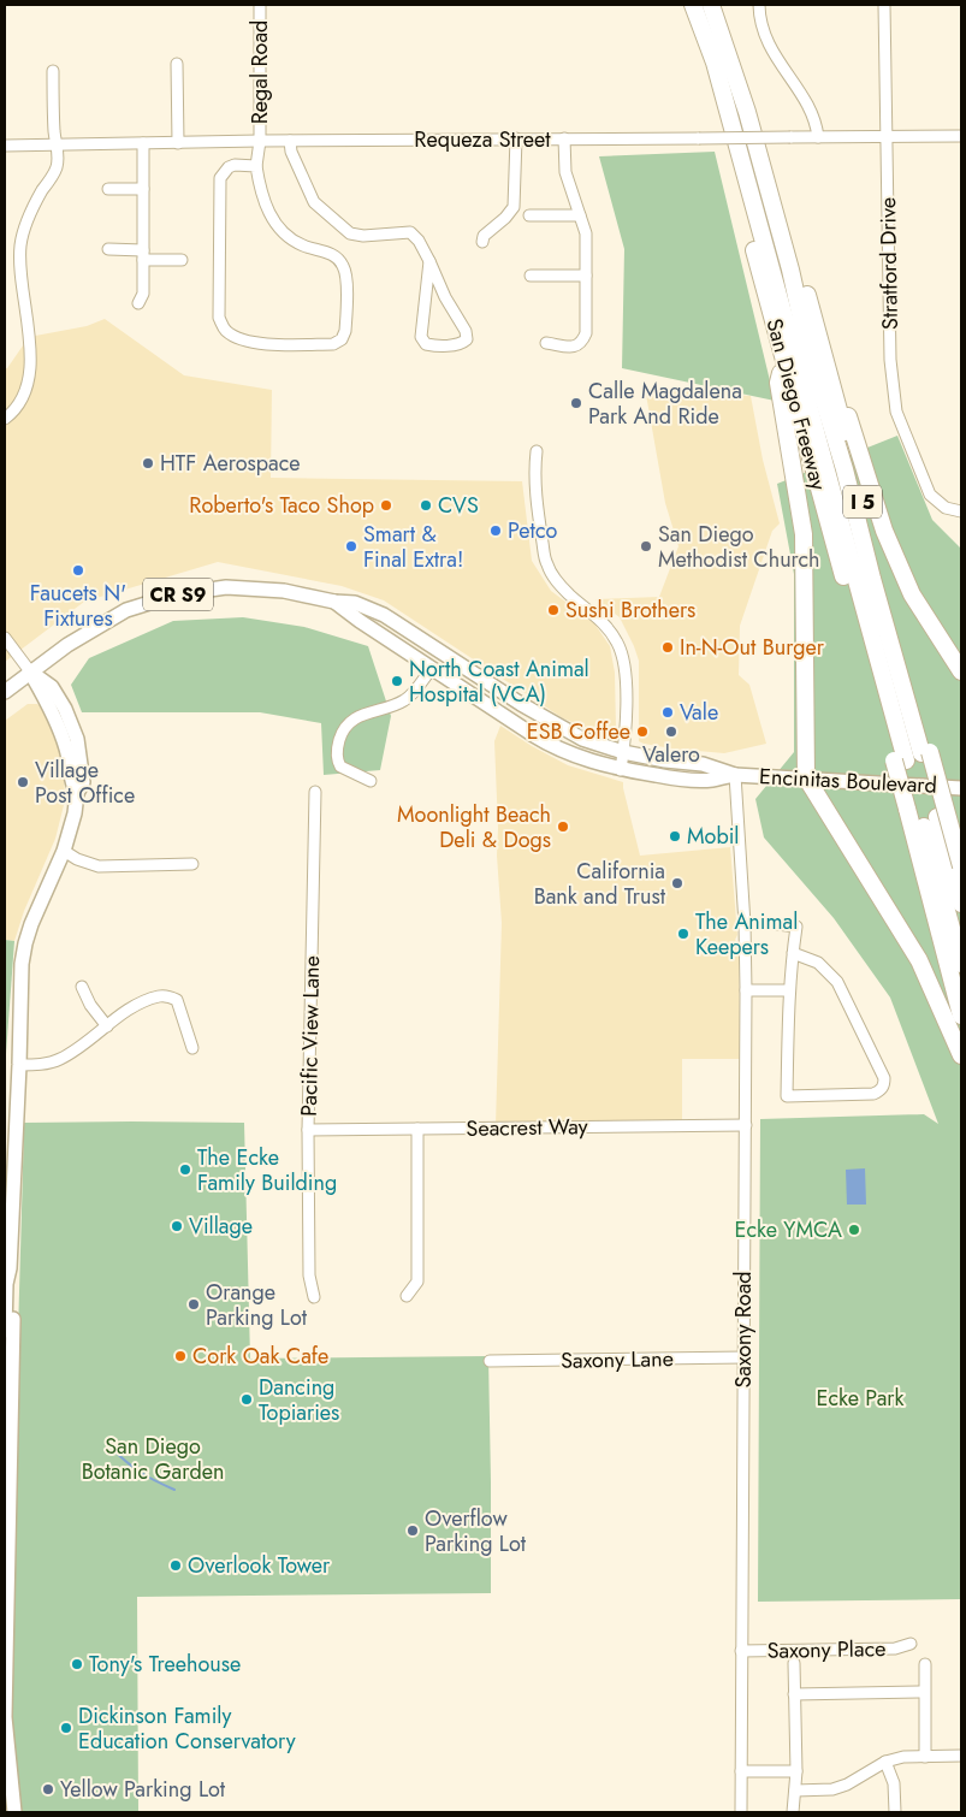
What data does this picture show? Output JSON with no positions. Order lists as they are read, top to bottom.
{
  "streets": {
    "highway": ["San Diego Freeway", "I 5"],
    "main road": ["CR S9", "Encinitas Boulevard"],
    "street": [
      "Regal Road",
      "Requeza Street",
      "Stratford Drive",
      "Pacific View Lane",
      "Seacrest Way",
      "Saxony Road",
      "Saxony Lane",
      "Saxony Place"
    ]
  },
  "crossings": [
    ["Regal Road", "Requeza Street"],
    ["Requeza Street", "Stratford Drive"],
    ["San Diego Freeway", "Encinitas Boulevard"],
    ["Encinitas Boulevard", "Saxony Road"],
    ["Pacific View Lane", "Seacrest Way"],
    ["Seacrest Way", "Saxony Road"],
    ["Saxony Road", "Saxony Lane"],
    ["Saxony Road", "Saxony Place"]
  ],
  "parks": ["Ecke Park", "San Diego Botanic Garden"],
  "places": [
    "Calle Magdalena Park And Ride",
    "HTF Aerospace",
    "Roberto's Taco Shop",
    "CVS",
    "Petco",
    "Smart & Final Extra!",
    "San Diego Methodist Church",
    "Faucets N' Fixtures",
    "Sushi Brothers",
    "In-N-Out Burger",
    "North Coast Animal Hospital (VCA)",
    "Vale",
    "ESB Coffee",
    "Valero",
    "Village Post Office",
    "Moonlight Beach Deli & Dogs",
    "Mobil",
    "California Bank and Trust",
    "The Animal Keepers",
    "The Ecke Family Building",
    "Village",
    "Ecke YMCA",
    "Orange Parking Lot",
    "Cork Oak Cafe",
    "Dancing Topiaries",
    "Overflow Parking Lot",
    "Overlook Tower",
    "Tony's Treehouse",
    "Dickinson Family Education Conservatory",
    "Yellow Parking Lot"
  ]
}
